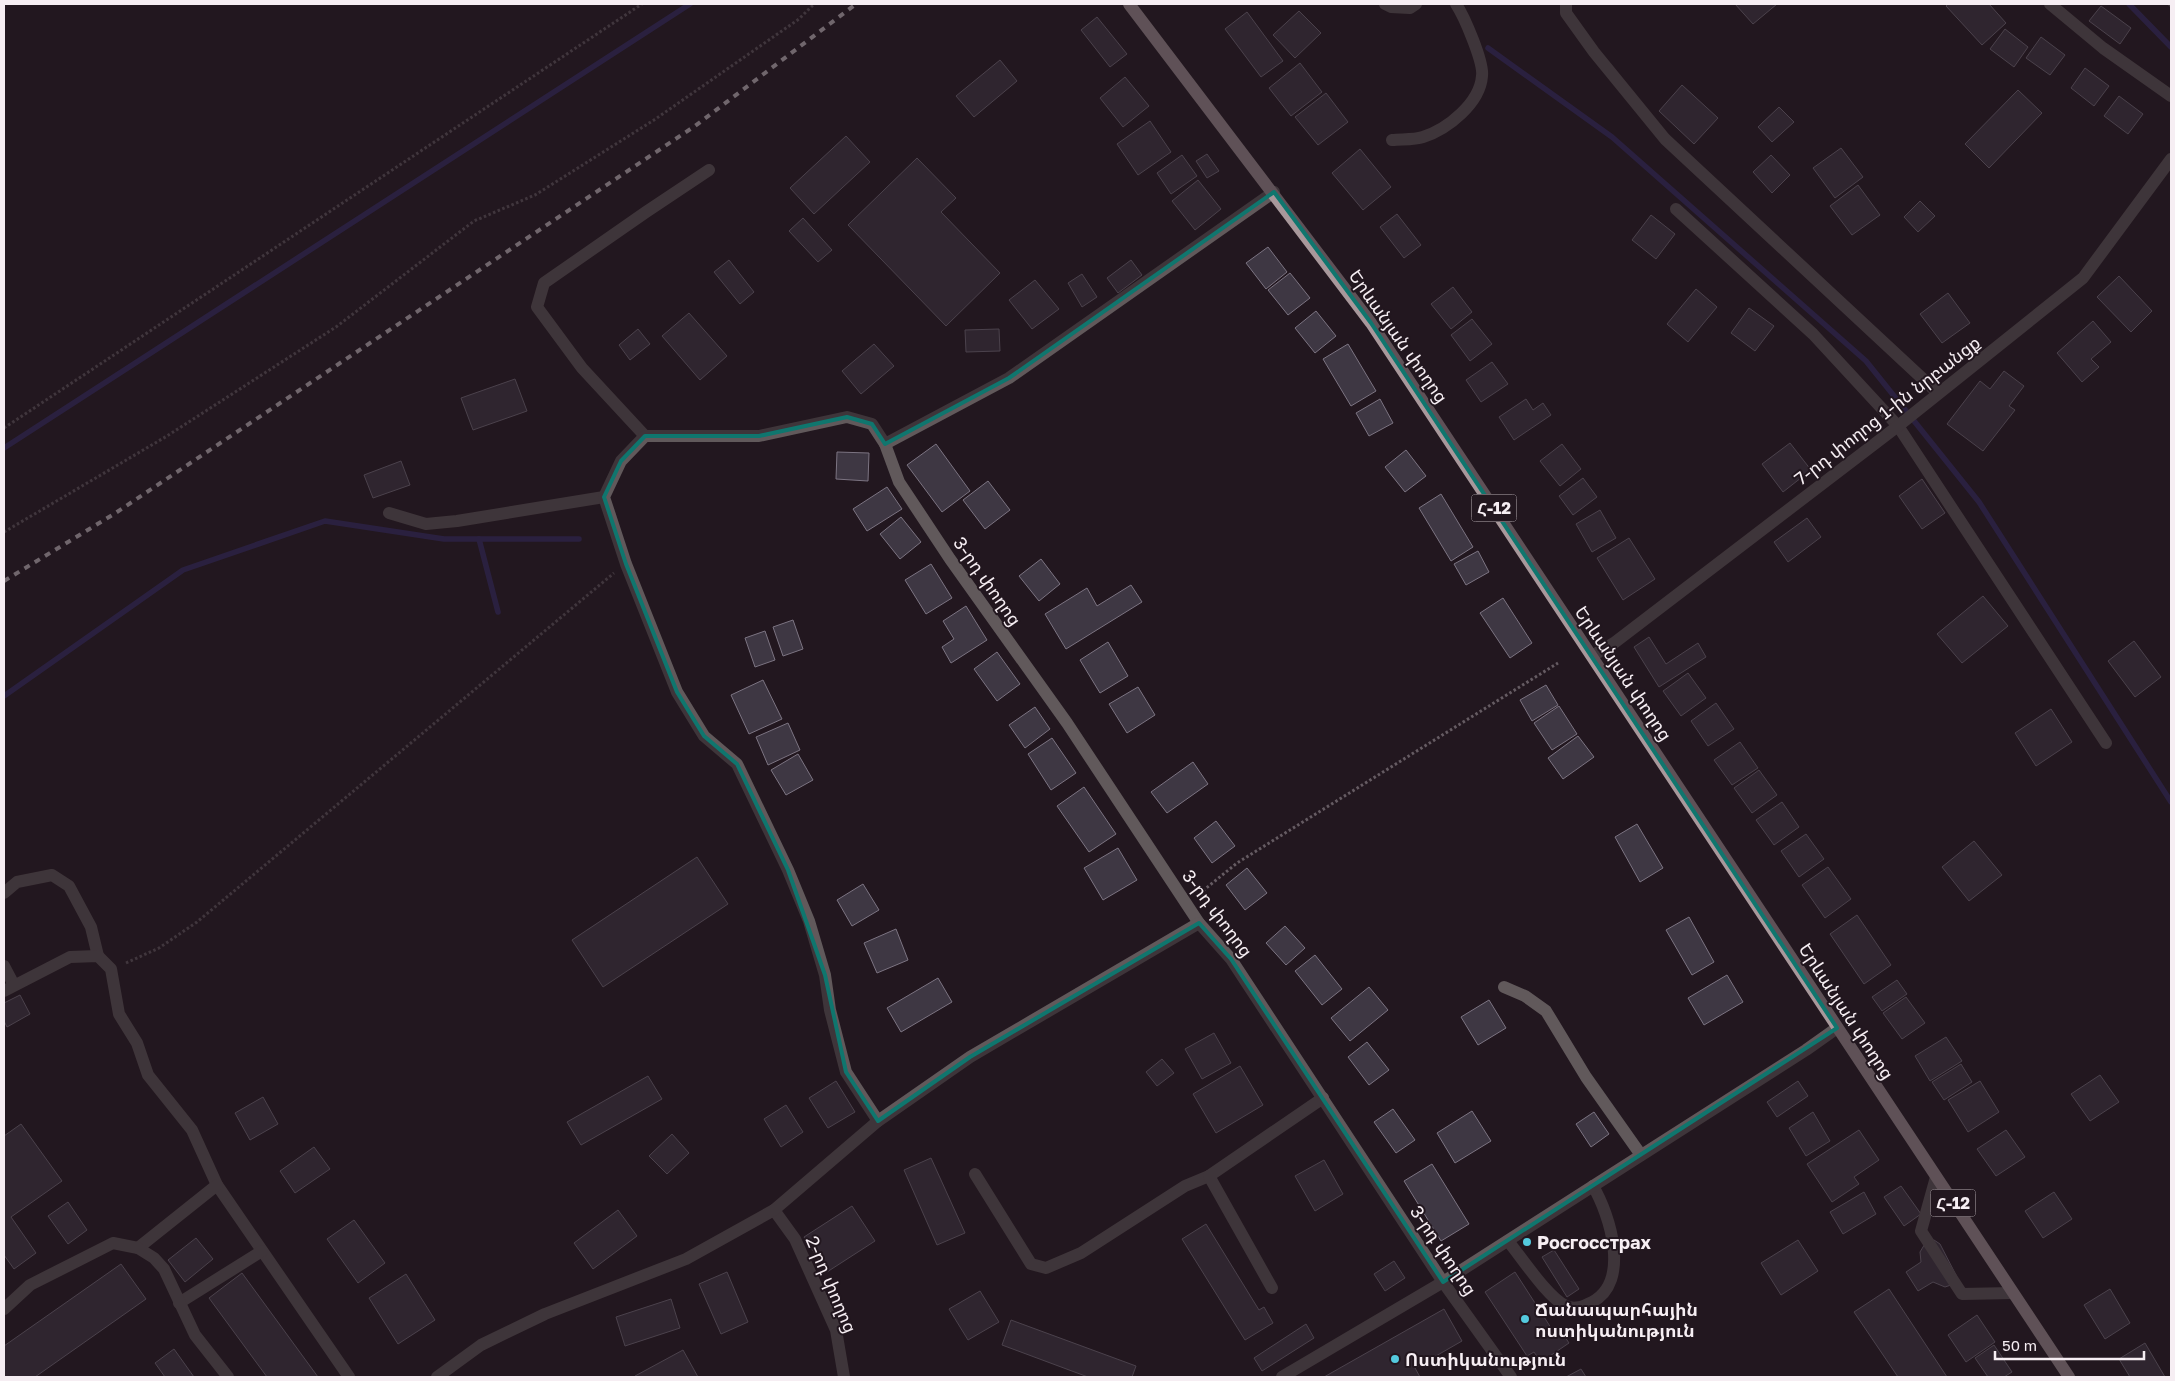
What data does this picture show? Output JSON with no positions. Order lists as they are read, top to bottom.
{
  "streets": {
    "main road": ["Երևանյան փողոց", "Հ-12"],
    "street": ["7-րդ փողոց 1-ին նրբանցք", "3-րդ փողոց", "2-րդ փողոց"]
  },
  "crossings": [
    ["Երևանյան փողոց", "7-րդ փողոց 1-ին նրբանցք"]
  ],
  "places": ["Росгосстрах", "Ճանապարհային ոստիկանություն", "Ոստիկանություն"],
  "scale_bar": "50 m"
}
